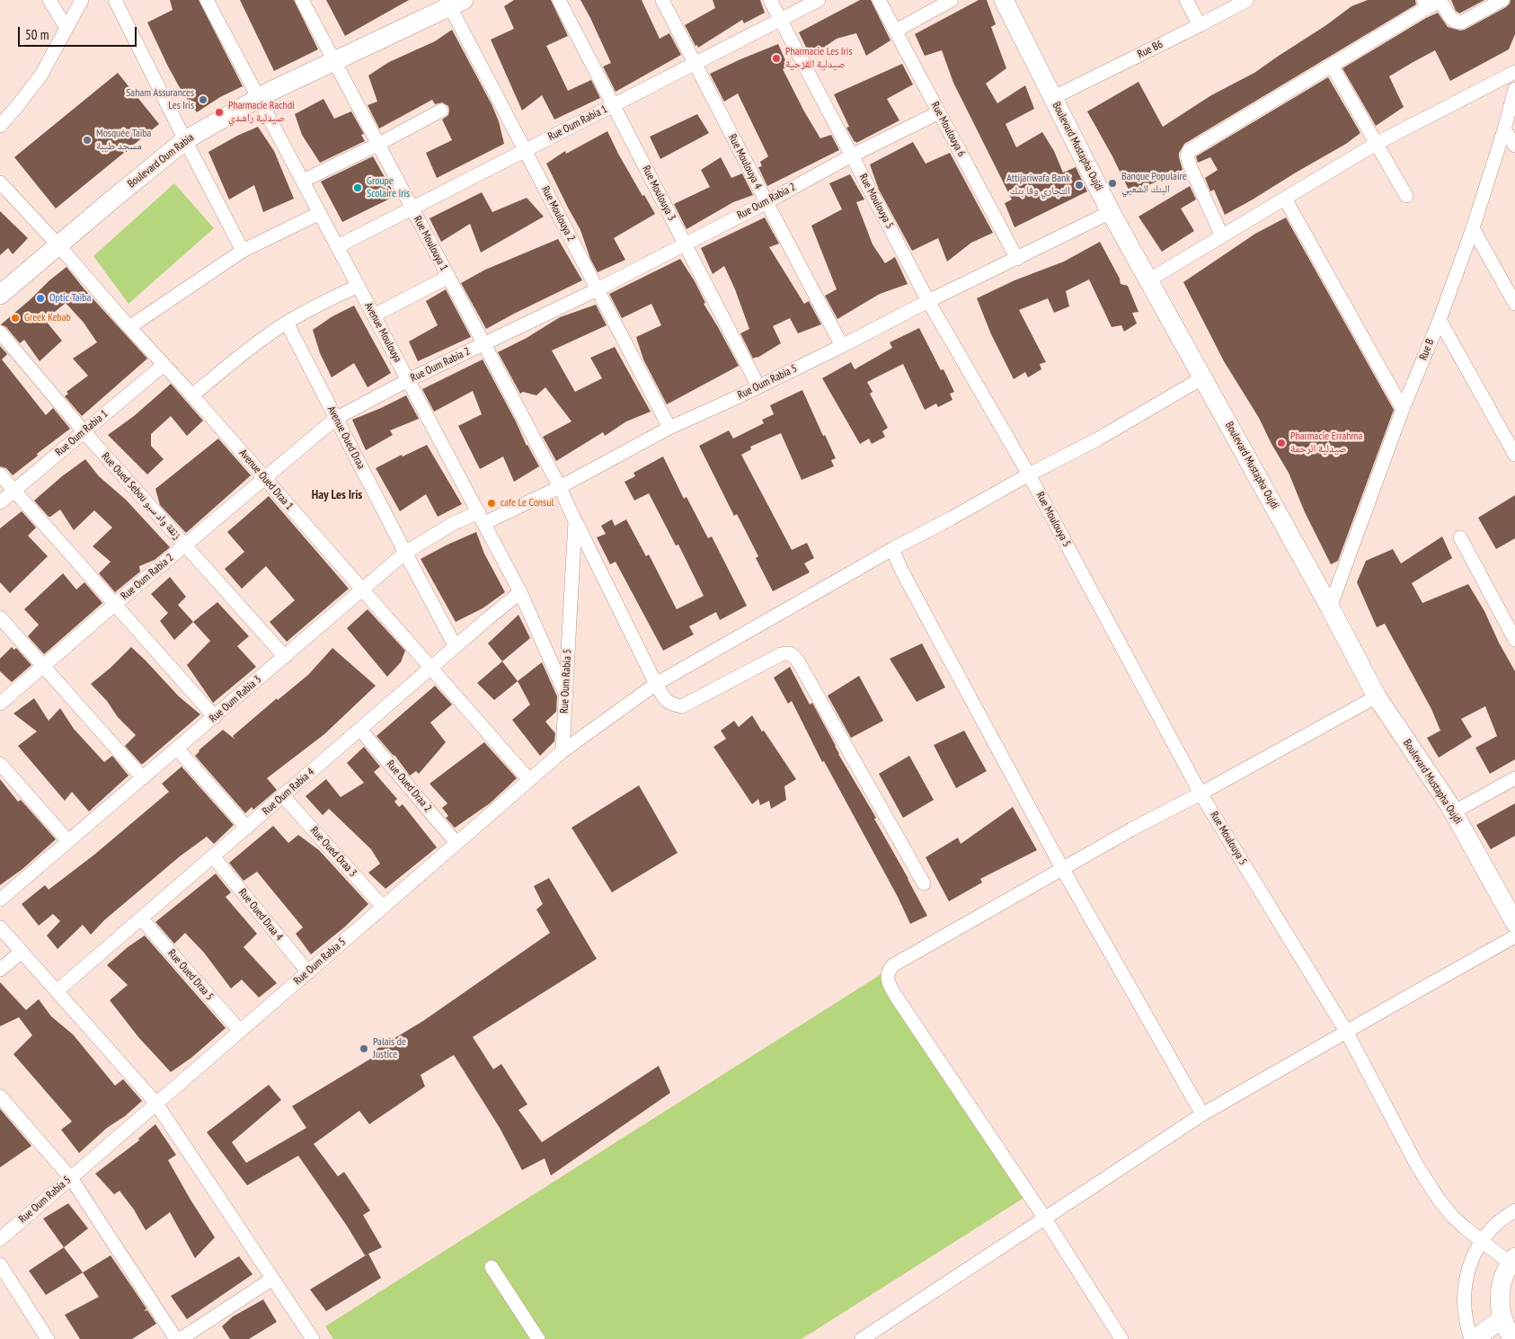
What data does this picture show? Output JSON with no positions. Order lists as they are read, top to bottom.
{
  "streets": {
    "main road": ["Boulevard Mustapha Oujdi", "Boulevard Oum Rabia"],
    "street": [
      "Rue B6",
      "Rue Oum Rabia 1",
      "Rue Moulouya 6",
      "Rue Moulouya 4",
      "Rue Moulouya 3",
      "Rue Oum Rabia 2",
      "Rue Moulouya 5",
      "Rue Moulouya 2",
      "Rue Moulouya 1",
      "Avenue Moulouya",
      "Rue B",
      "Rue Oum Rabia 5",
      "Avenue Oued Draa",
      "Avenue Oued Draa 1",
      "Rue Oued Sebou زنقة واد سبو",
      "Rue Oum Rabia 3",
      "Rue Oued Draa 2",
      "Rue Oum Rabia 4",
      "Rue Oued Draa 3",
      "Rue Oued Draa 4",
      "Rue Oued Draa 5"
    ]
  },
  "crossings": [
    ["Rue B6", "Boulevard Mustapha Oujdi"],
    ["Rue Oum Rabia 1", "Rue Moulouya 4"],
    ["Rue Oum Rabia 1", "Rue Moulouya 3"],
    ["Rue Oum Rabia 1", "Rue Moulouya 5"],
    ["Rue Oum Rabia 1", "Rue Moulouya 2"],
    ["Rue Oum Rabia 1", "Rue Moulouya 1"],
    ["Rue Oum Rabia 1", "Avenue Moulouya"],
    ["Rue Oum Rabia 1", "Avenue Oued Draa 1"],
    ["Rue Oum Rabia 1", "Rue Oued Sebou زنقة واد سبو"],
    ["Rue Moulouya 6", "Rue Oum Rabia 2"],
    ["Rue Moulouya 6", "Rue Oum Rabia 5"],
    ["Boulevard Mustapha Oujdi", "Rue B"],
    ["Boulevard Mustapha Oujdi", "Rue Oum Rabia 5"],
    ["Boulevard Oum Rabia", "Rue Moulouya 2"],
    ["Boulevard Oum Rabia", "Rue Moulouya 1"],
    ["Boulevard Oum Rabia", "Avenue Moulouya"],
    ["Boulevard Oum Rabia", "Avenue Oued Draa 1"],
    ["Rue Moulouya 4", "Rue Oum Rabia 2"],
    ["Rue Moulouya 4", "Rue Oum Rabia 5"],
    ["Rue Moulouya 3", "Rue Oum Rabia 2"],
    ["Rue Moulouya 3", "Rue Oum Rabia 5"],
    ["Rue Oum Rabia 2", "Rue Moulouya 5"],
    ["Rue Oum Rabia 2", "Rue Moulouya 2"],
    ["Rue Oum Rabia 2", "Rue Moulouya 1"],
    ["Rue Oum Rabia 2", "Avenue Moulouya"],
    ["Rue Oum Rabia 2", "Avenue Oued Draa"],
    ["Rue Oum Rabia 2", "Avenue Oued Draa 1"],
    ["Rue Oum Rabia 2", "Rue Oued Sebou زنقة واد سبو"],
    ["Rue Moulouya 5", "Rue Oum Rabia 5"],
    ["Rue Moulouya 2", "Rue Oum Rabia 5"],
    ["Rue Moulouya 1", "Rue Oum Rabia 5"],
    ["Rue Moulouya 1", "Rue Oum Rabia 3"],
    ["Avenue Moulouya", "Rue Oum Rabia 5"],
    ["Avenue Moulouya", "Rue Oum Rabia 3"],
    ["Avenue Moulouya", "Rue Oum Rabia 4"],
    ["Rue Oum Rabia 5", "Avenue Oued Draa 1"],
    ["Rue Oum Rabia 5", "Rue Oum Rabia 3"],
    ["Rue Oum Rabia 5", "Rue Oued Draa 2"],
    ["Rue Oum Rabia 5", "Rue Oued Draa 3"],
    ["Rue Oum Rabia 5", "Rue Oued Draa 4"],
    ["Rue Oum Rabia 5", "Rue Oued Draa 5"],
    ["Avenue Oued Draa", "Rue Oum Rabia 3"],
    ["Avenue Oued Draa", "Rue Oum Rabia 4"],
    ["Avenue Oued Draa 1", "Rue Oum Rabia 3"],
    ["Avenue Oued Draa 1", "Rue Oum Rabia 4"],
    ["Rue Oued Sebou زنقة واد سبو", "Rue Oum Rabia 3"],
    ["Rue Oued Draa 2", "Rue Oum Rabia 4"],
    ["Rue Oum Rabia 4", "Rue Oued Draa 3"],
    ["Rue Oum Rabia 4", "Rue Oued Draa 4"],
    ["Rue Oum Rabia 4", "Rue Oued Draa 5"]
  ],
  "districts": ["Hay Les Iris"],
  "places": [
    "Pharmacie Les Iris صيدلية القزحية",
    "Saham Assurances Les Iris",
    "Pharmacie Rachdi صيدلية راشدي",
    "Mosquée Taïba مسجد طيبة",
    "Banque Populaire البنك الشعبي",
    "Attijariwafa Bank التجاري وفا بنك",
    "Groupe Scolaire Iris",
    "Optic Taïba",
    "Greek Kebab",
    "Pharmacie Errahma صيدلية الرحمة",
    "cafe Le Consul",
    "Palais de Justice"
  ],
  "scale_bar": "50 m"
}
